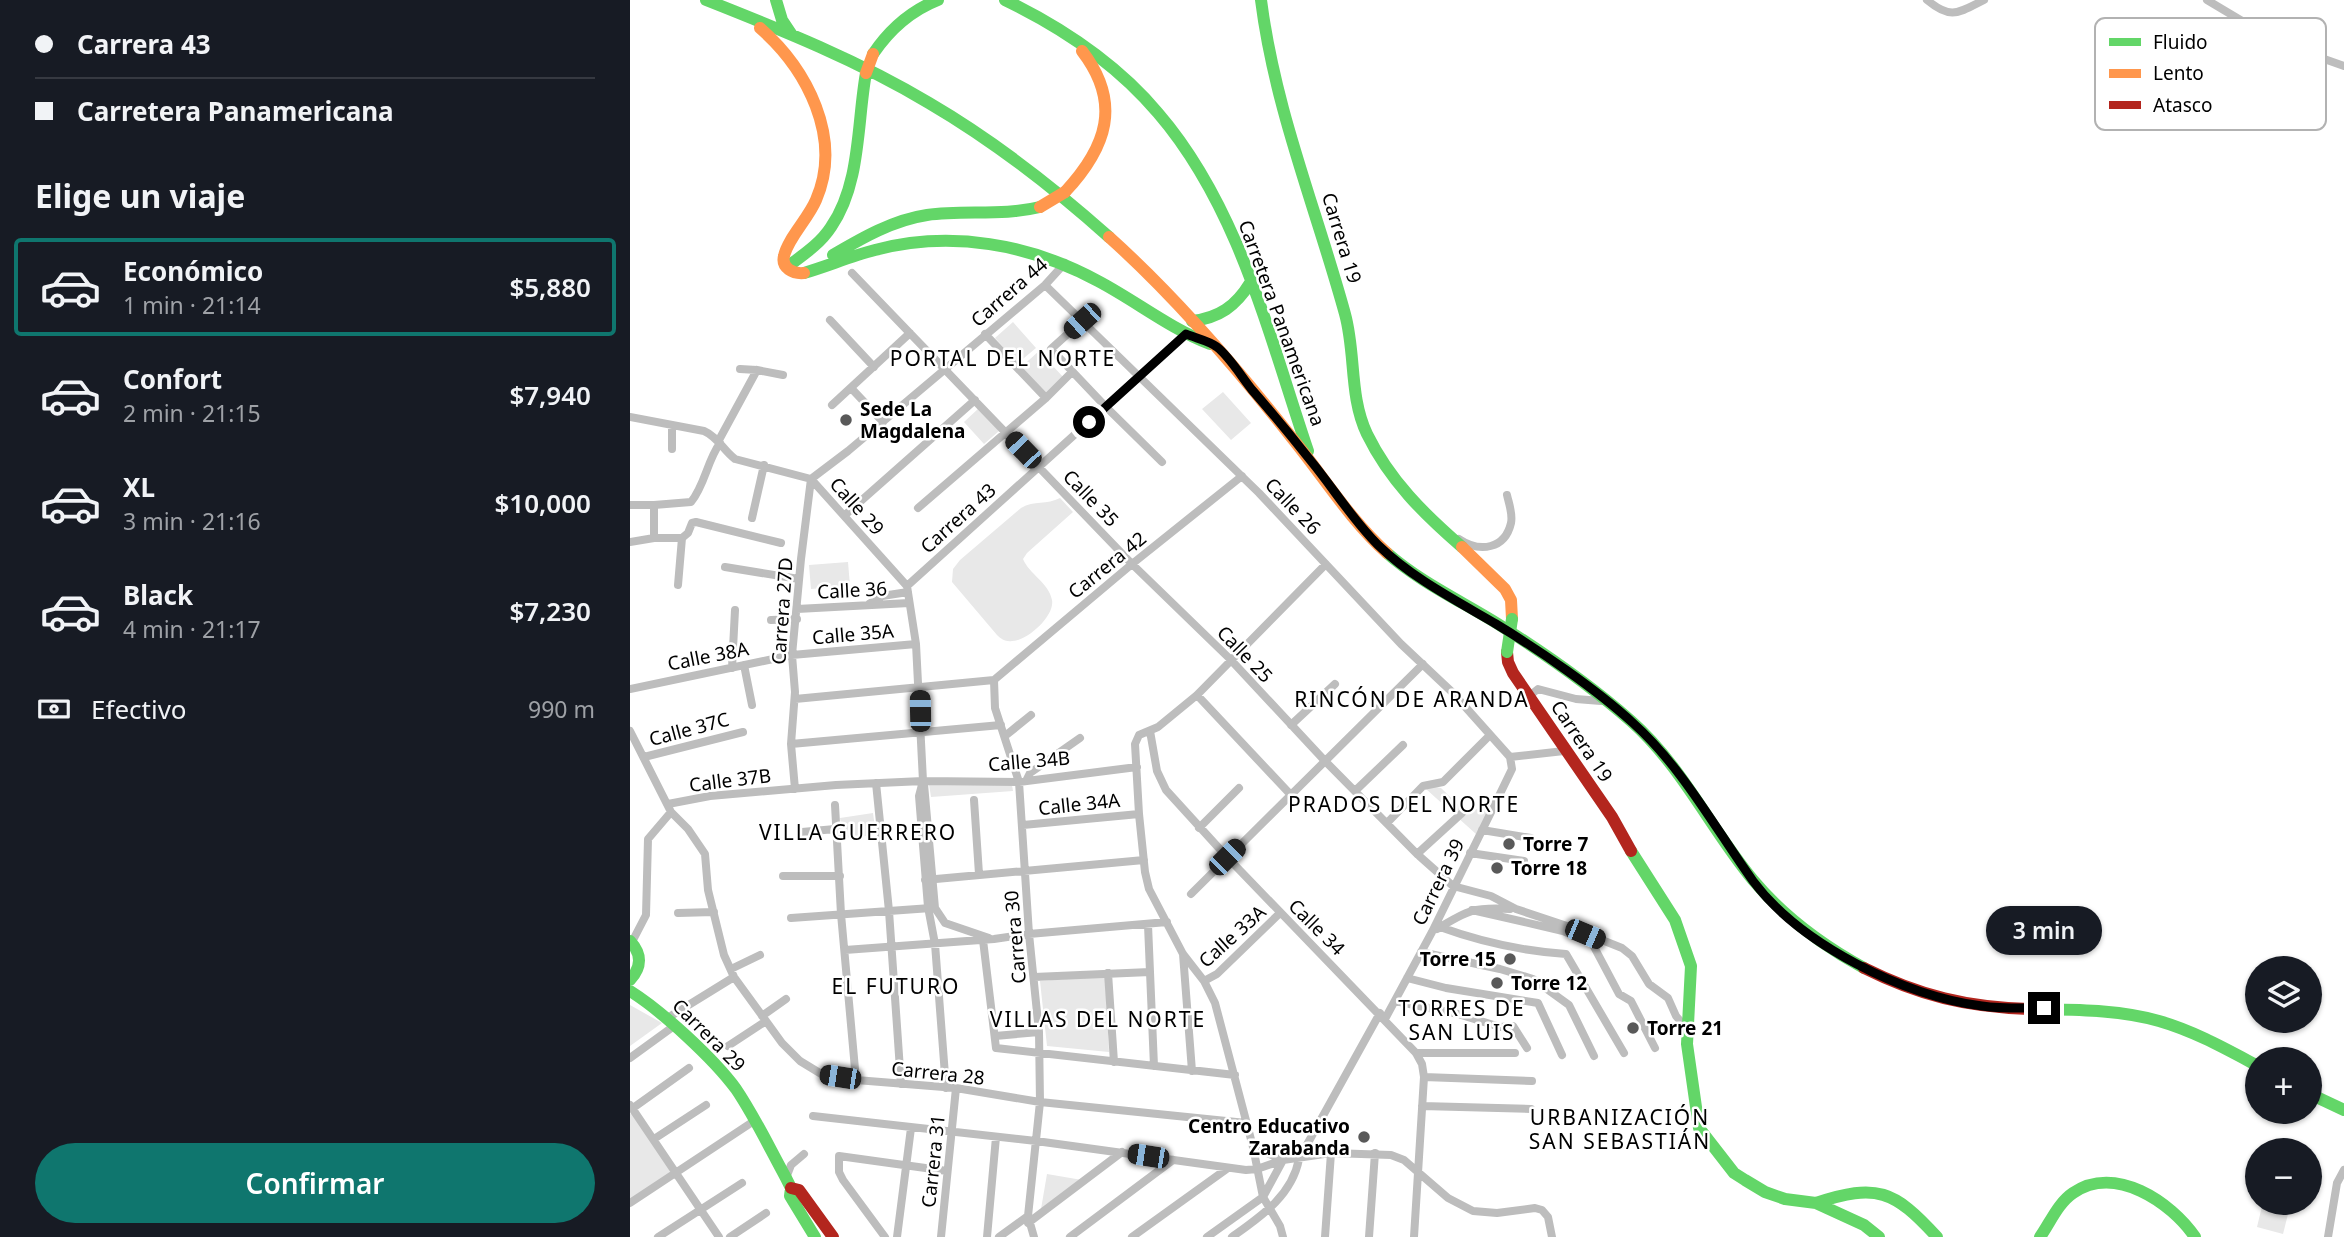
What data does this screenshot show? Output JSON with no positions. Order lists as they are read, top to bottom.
{
  "streets": {
    "main road": ["Carrera 19", "Carretera Panamericana", "Carrera 29"],
    "street": [
      "Carrera 44",
      "Calle 35",
      "Calle 29",
      "Calle 26",
      "Carrera 43",
      "Carrera 42",
      "Calle 36",
      "Carrera 27D",
      "Calle 35A",
      "Calle 25",
      "Calle 38A",
      "Calle 37C",
      "Calle 34B",
      "Calle 37B",
      "Calle 34A",
      "Carrera 39",
      "Calle 34",
      "Calle 33A",
      "Carrera 30",
      "Carrera 28",
      "Carrera 31"
    ]
  },
  "crossings": [
    ["Carrera 44", "Calle 35"],
    ["Carrera 44", "Calle 29"],
    ["Carrera 44", "Calle 26"],
    ["Carrera 44", "Carrera 27D"],
    ["Calle 35", "Carrera 43"],
    ["Calle 35", "Carrera 42"],
    ["Calle 35", "Calle 25"],
    ["Calle 29", "Carrera 43"],
    ["Calle 29", "Carrera 27D"],
    ["Calle 26", "Carrera 43"],
    ["Calle 26", "Carrera 42"],
    ["Calle 26", "Carrera 39"],
    ["Carrera 42", "Calle 25"],
    ["Carrera 42", "Carrera 30"],
    ["Calle 36", "Carrera 27D"],
    ["Carrera 27D", "Calle 35A"],
    ["Carrera 27D", "Calle 38A"],
    ["Carrera 27D", "Calle 37B"],
    ["Calle 35A", "Calle 38A"],
    ["Calle 25", "Carrera 39"],
    ["Calle 37C", "Carrera 28"],
    ["Calle 34B", "Calle 37B"],
    ["Calle 34B", "Carrera 30"],
    ["Calle 34B", "Carrera 31"],
    ["Calle 37B", "Carrera 28"],
    ["Calle 34A", "Carrera 30"],
    ["Carrera 39", "Calle 34"],
    ["Calle 34", "Calle 33A"],
    ["Carrera 30", "Carrera 28"],
    ["Carrera 28", "Carrera 31"]
  ],
  "districts": [
    "PORTAL DEL NORTE",
    "RINCÓN DE ARANDA",
    "PRADOS DEL NORTE",
    "VILLA GUERRERO",
    "EL FUTURO",
    "TORRES DE SAN LUIS",
    "VILLAS DEL NORTE",
    "URBANIZACIÓN SAN SEBASTIÁN"
  ],
  "places": [
    "Sede La Magdalena",
    "Torre 7",
    "Torre 18",
    "Torre 15",
    "Torre 12",
    "Torre 21",
    "Centro Educativo Zarabanda"
  ],
  "legend": ["Fluido", "Lento", "Atasco"],
  "page": {
    "banner": ["Carrera 43", "Carretera Panamericana"],
    "heading": "Elige un viaje",
    "list": [
      {
        "name": "Económico",
        "note": "1 min · 21:14",
        "value": "$5,880"
      },
      {
        "name": "Confort",
        "note": "2 min · 21:15",
        "value": "$7,940"
      },
      {
        "name": "XL",
        "note": "3 min · 21:16",
        "value": "$10,000"
      },
      {
        "name": "Black",
        "note": "4 min · 21:17",
        "value": "$7,230"
      }
    ],
    "pay": ["Efectivo", "990 m"],
    "bubble": "3 min",
    "map_buttons": ["+", "−"],
    "buttons": "Confirmar"
  }
}
